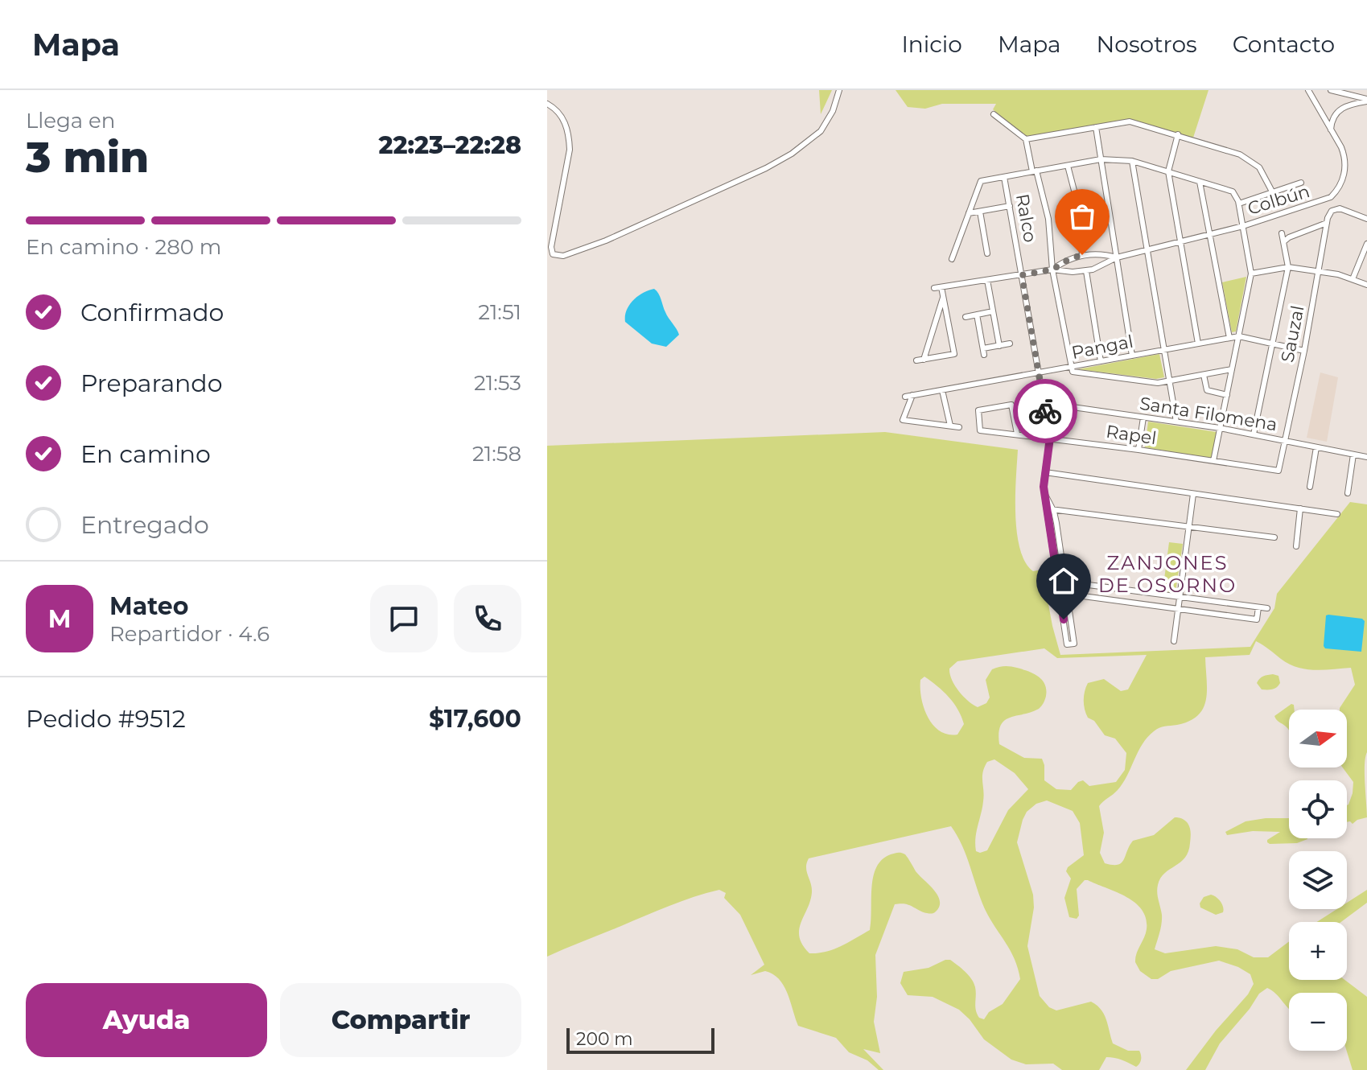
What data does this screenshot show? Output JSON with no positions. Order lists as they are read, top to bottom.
{
  "streets": {
    "street": [
      "Colbún",
      "Ralco",
      "Sauzal",
      "Pangal",
      "Santa Filomena",
      "Rapel"
    ]
  },
  "crossings": [
    ["Colbún", "Ralco"],
    ["Ralco", "Pangal"],
    ["Ralco", "Santa Filomena"],
    ["Ralco", "Rapel"],
    ["Sauzal", "Pangal"],
    ["Sauzal", "Santa Filomena"],
    ["Sauzal", "Rapel"]
  ],
  "districts": ["ZANJONES DE OSORNO"],
  "scale_bar": "200 m",
  "north": "right",
  "page": {
    "header": "Mapa",
    "nav": [
      "Inicio",
      "Mapa",
      "Nosotros",
      "Contacto"
    ],
    "heading": ["3 min", "Llega en", "22:23–22:28"],
    "panel": [
      "Mateo",
      "Repartidor · 4.6",
      "Pedido #9512",
      "$17,600"
    ],
    "bar": "En camino · 280 m",
    "list": [
      ["Confirmado", "21:51"],
      ["Preparando", "21:53"],
      ["En camino", "21:58"],
      "Entregado"
    ],
    "round": "M",
    "map_buttons": ["+", "−"],
    "buttons": ["Ayuda", "Compartir"],
    "scale": "200 m"
  }
}
